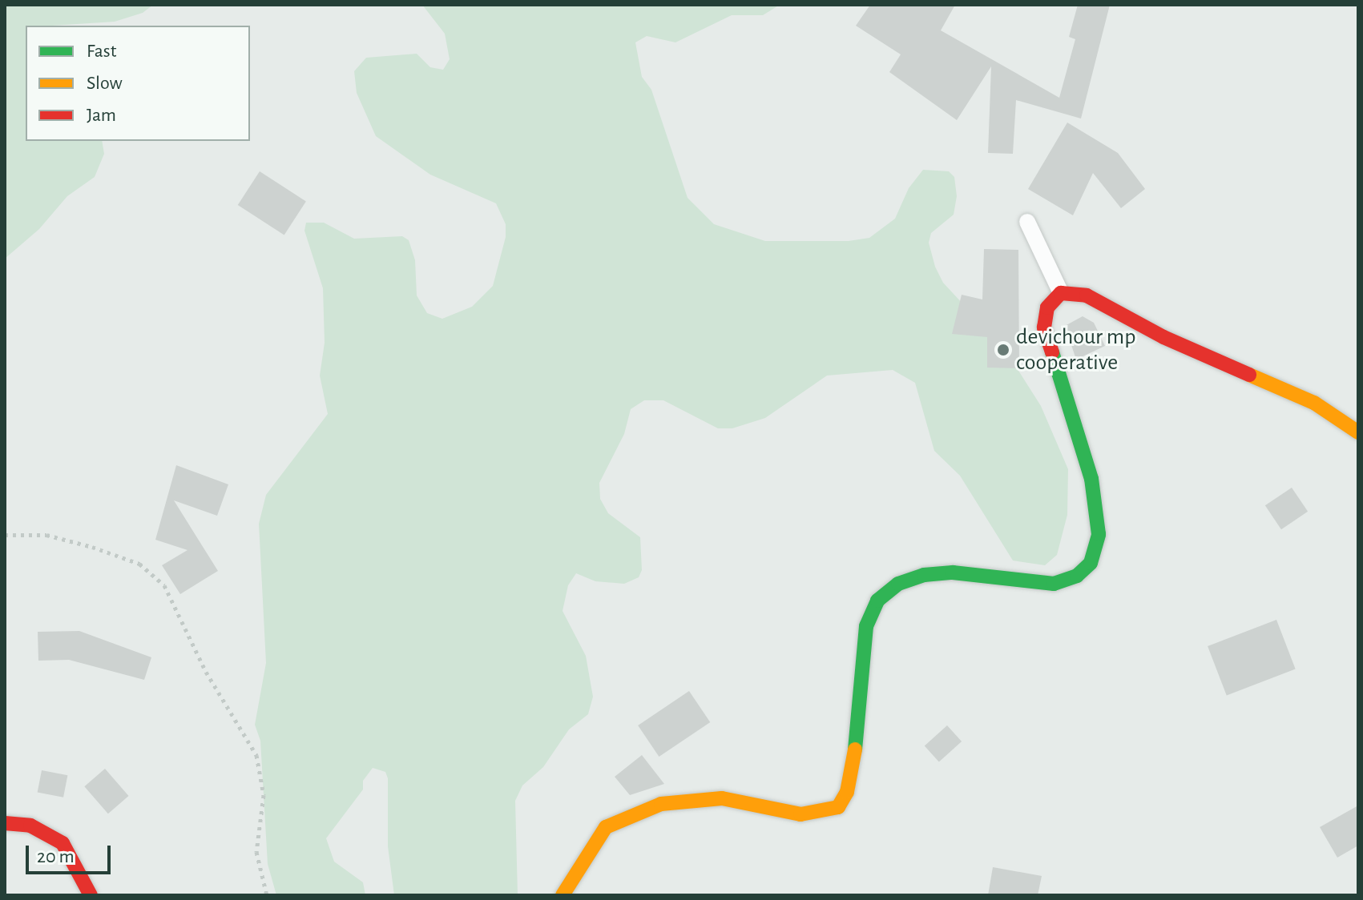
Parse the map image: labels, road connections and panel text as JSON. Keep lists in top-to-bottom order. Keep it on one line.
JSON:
{"places":["devichour mp cooperative"],"legend":["Fast","Slow","Jam"],"scale_bar":"20 m"}
